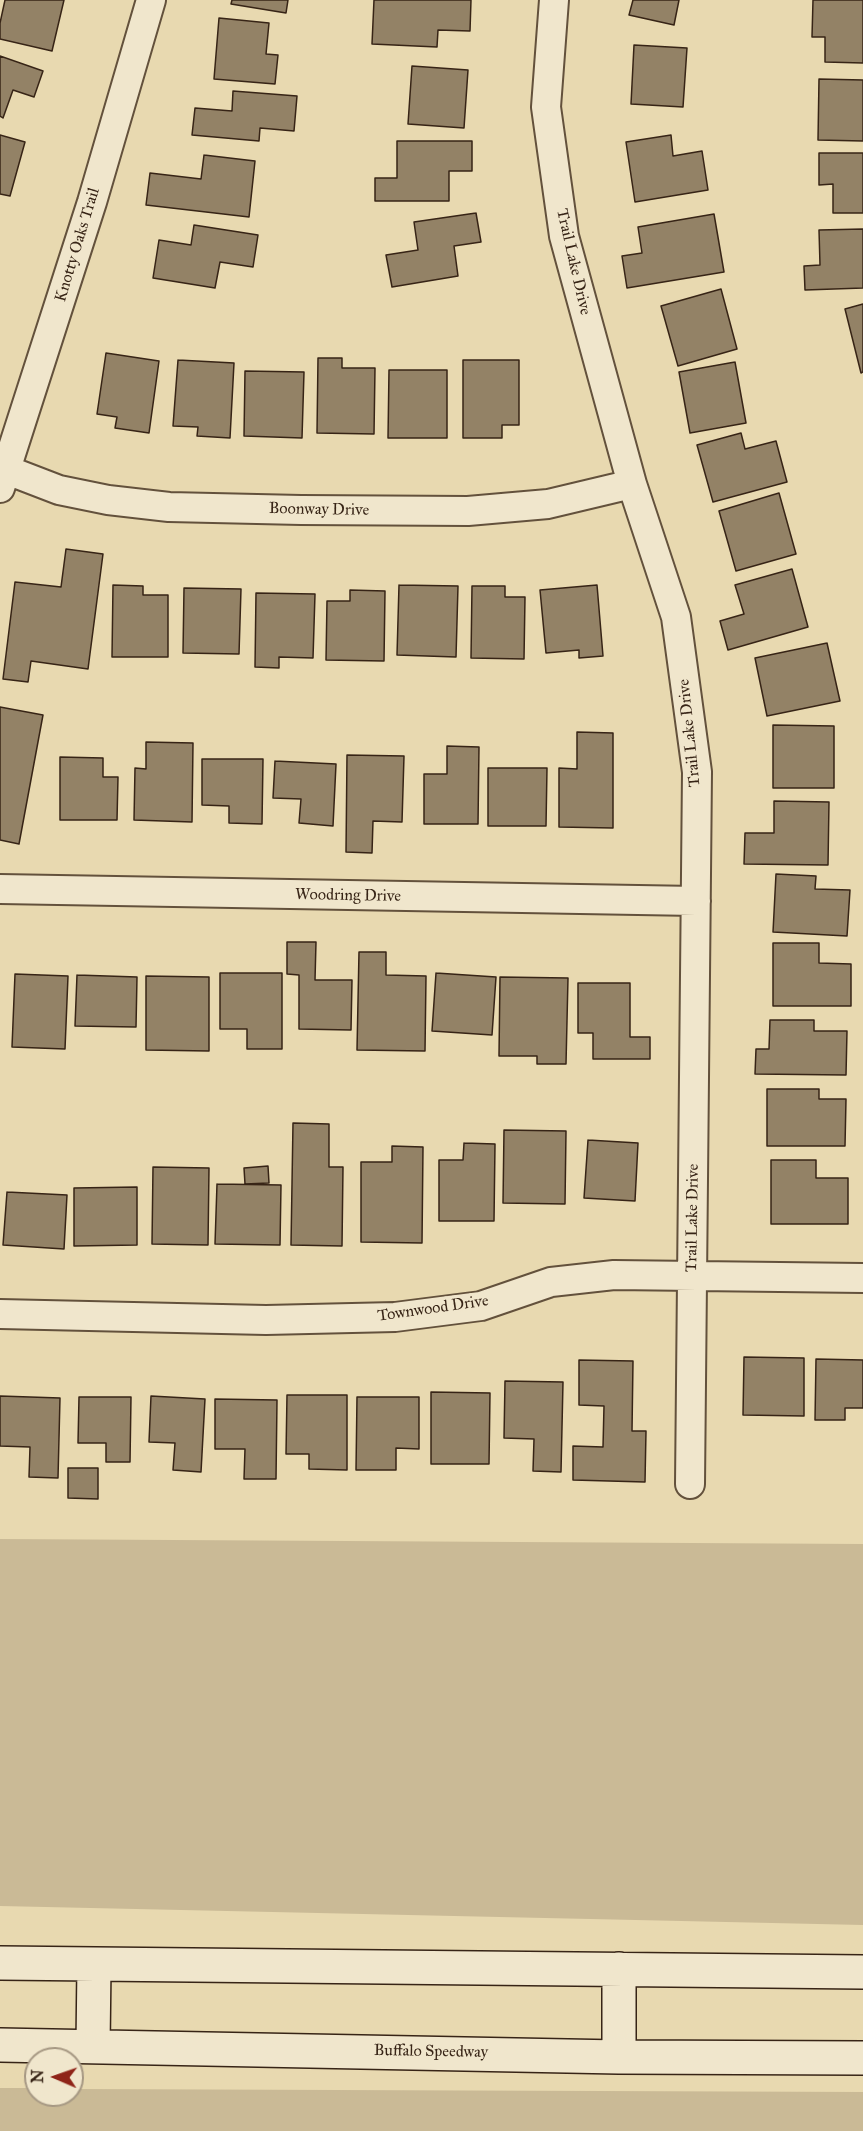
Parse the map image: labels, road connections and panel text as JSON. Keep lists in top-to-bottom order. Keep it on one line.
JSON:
{"streets":{"main road":["Buffalo Speedway"],"street":["Knotty Oaks Trail","Trail Lake Drive","Boonway Drive","Woodring Drive","Townwood Drive"]},"crossings":[["Knotty Oaks Trail","Boonway Drive"],["Trail Lake Drive","Boonway Drive"],["Trail Lake Drive","Woodring Drive"],["Trail Lake Drive","Townwood Drive"]],"north":"left"}
